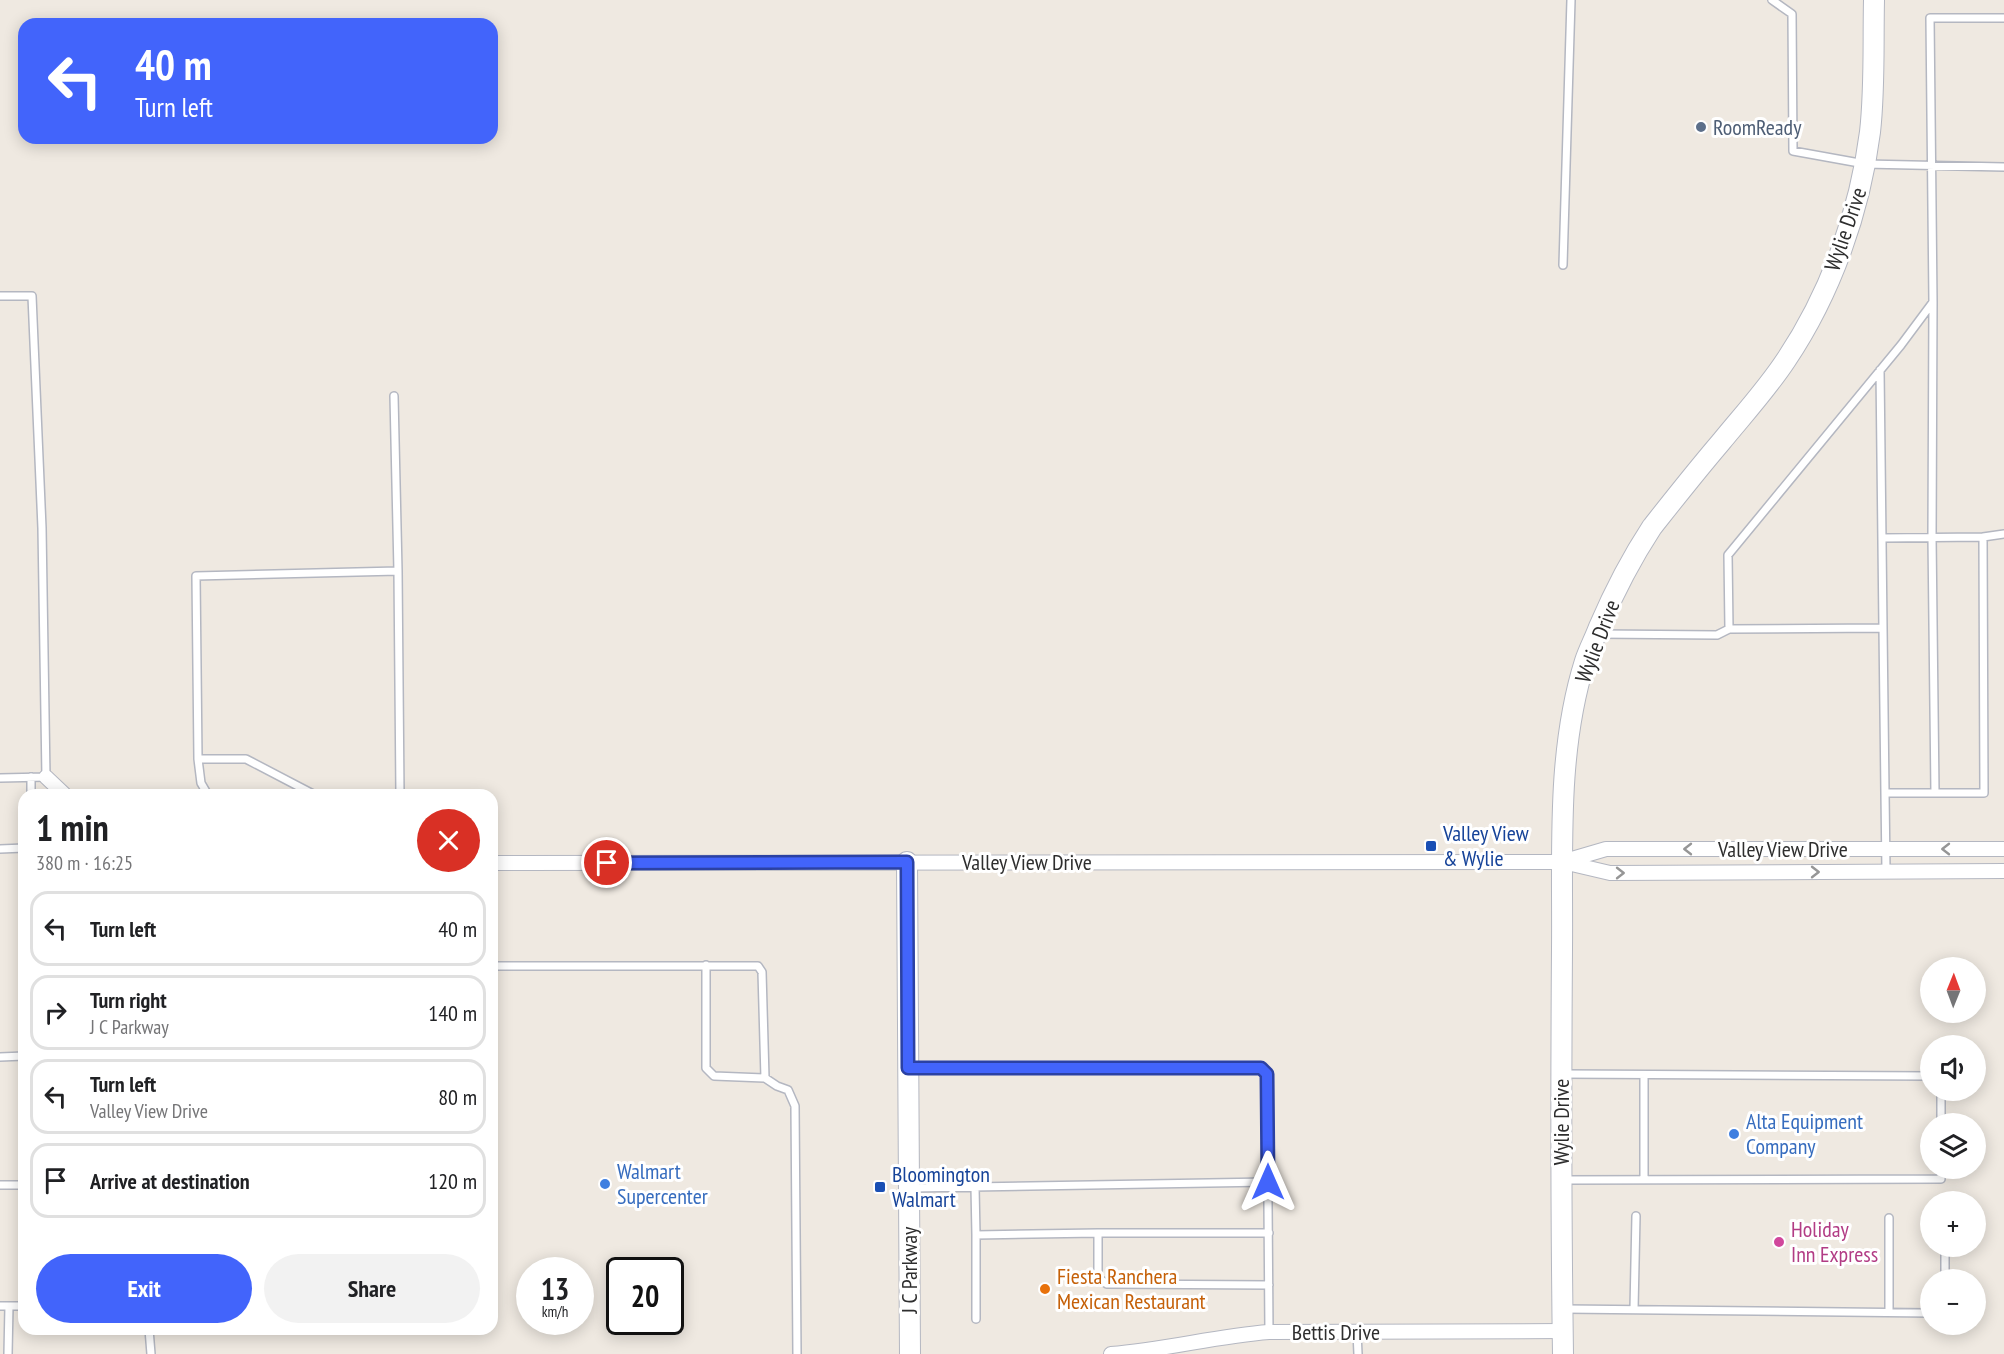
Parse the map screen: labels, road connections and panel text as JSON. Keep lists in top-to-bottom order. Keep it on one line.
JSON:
{"streets":{"main road":["Wylie Drive","J C Parkway"],"street":["Valley View Drive","Bettis Drive"]},"crossings":[["Wylie Drive","Valley View Drive"],["Wylie Drive","Bettis Drive"],["Valley View Drive","J C Parkway"]],"places":{"other":["RoomReady","Alta Equipment Company","Walmart Supercenter","Holiday Inn Express","Fiesta Ranchera Mexican Restaurant"],"transit":["Valley View & Wylie","Bloomington Walmart"]},"north":"top","page":{"turn":["40 m","Turn left"],"heading":["1 min","380 m · 16:25"],"list":[{"name":"Turn left","value":"40 m"},{"name":"Turn right","note":"J C Parkway","value":"140 m"},{"name":"Turn left","note":"Valley View Drive","value":"80 m"},{"name":"Arrive at destination","value":"120 m"}],"map_buttons":["+","−"],"buttons":["Exit","Share"],"speed":"13 km/h","limit":"20"}}
